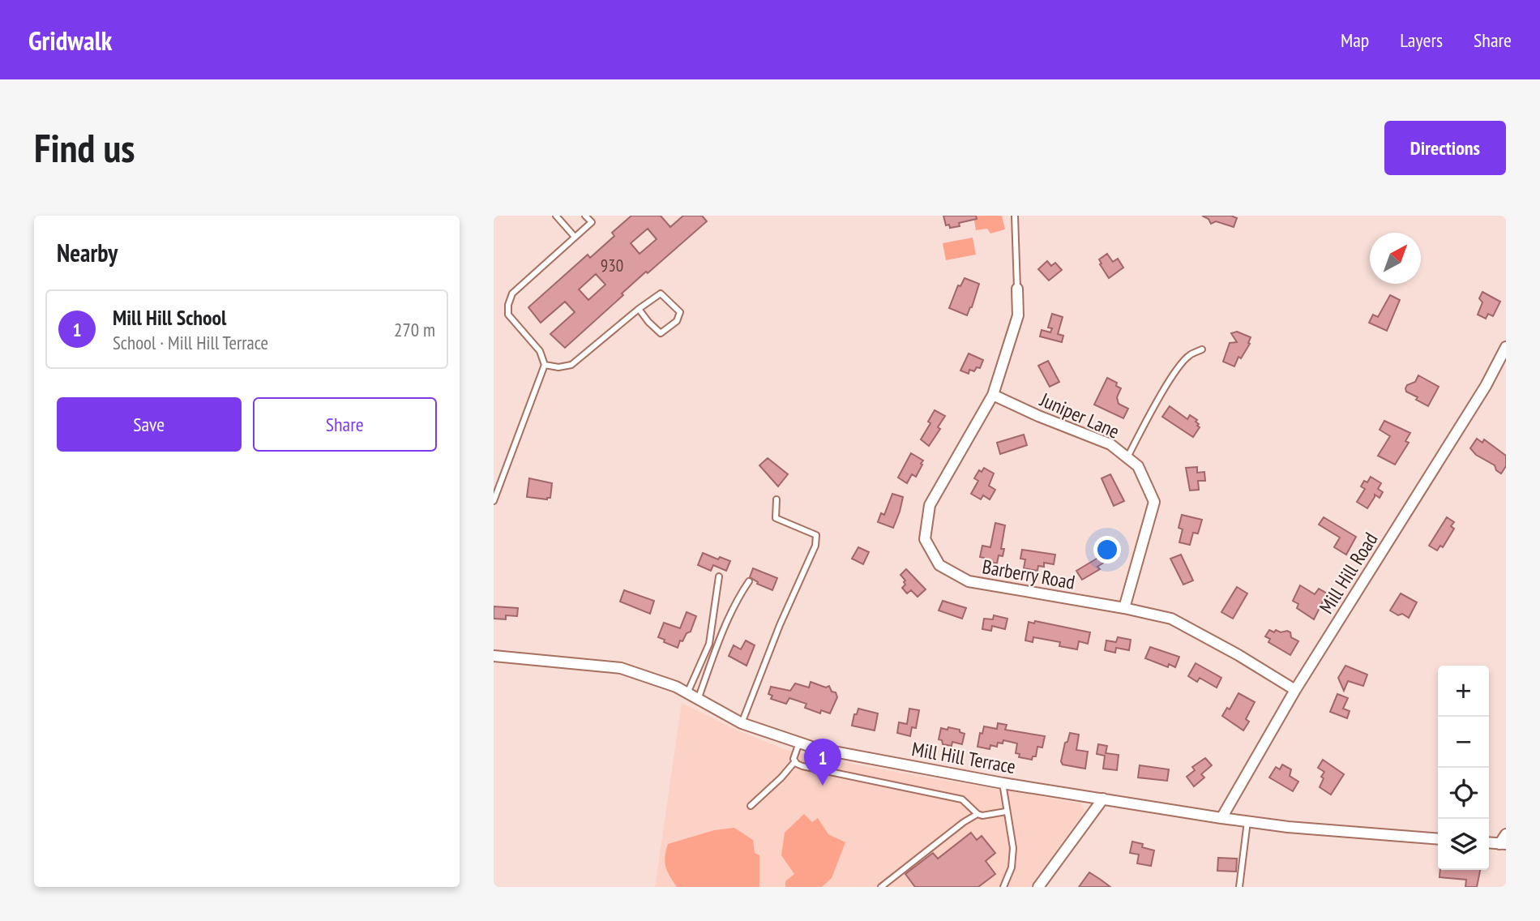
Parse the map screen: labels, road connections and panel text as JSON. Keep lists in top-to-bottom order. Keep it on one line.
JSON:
{"streets":{"street":["Juniper Lane","Mill Hill Road","Barberry Road","Mill Hill Terrace"]},"crossings":[["Juniper Lane","Barberry Road"],["Mill Hill Road","Barberry Road"],["Mill Hill Road","Mill Hill Terrace"]],"house_numbers":["930"],"north":"top right","page":{"header":"Gridwalk","nav":["Map","Layers","Share"],"buttons":["Directions",["Save","Share"]],"title":"Find us","heading":"Nearby","list":[{"mark":"1","name":"Mill Hill School","note":"School · Mill Hill Terrace","value":"270 m"}],"map_buttons":["+","−"],"pins":"1"}}
